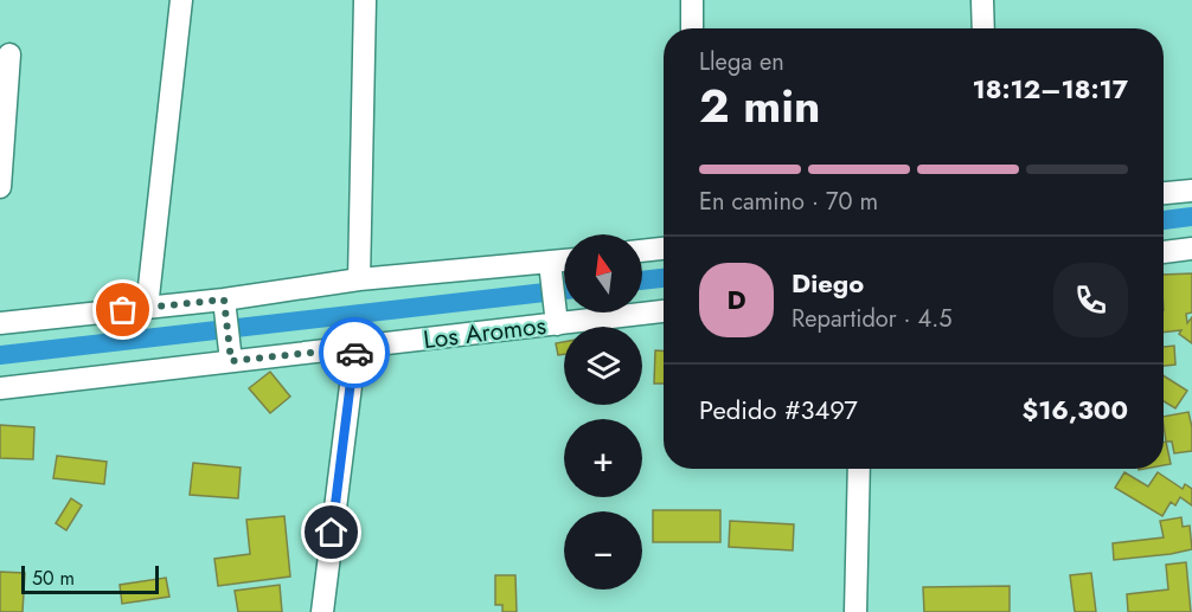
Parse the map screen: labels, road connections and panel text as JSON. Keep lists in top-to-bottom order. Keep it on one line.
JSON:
{"streets":{"street":["Los Aromos"]},"scale_bar":"50 m","north":"top","page":{"heading":["2 min","Llega en","18:12–18:17"],"panel":["Diego","Repartidor · 4.5","Pedido #3497","$16,300"],"bar":"En camino · 70 m","map_buttons":["+","−"],"round":"D","scale":"50 m"}}
